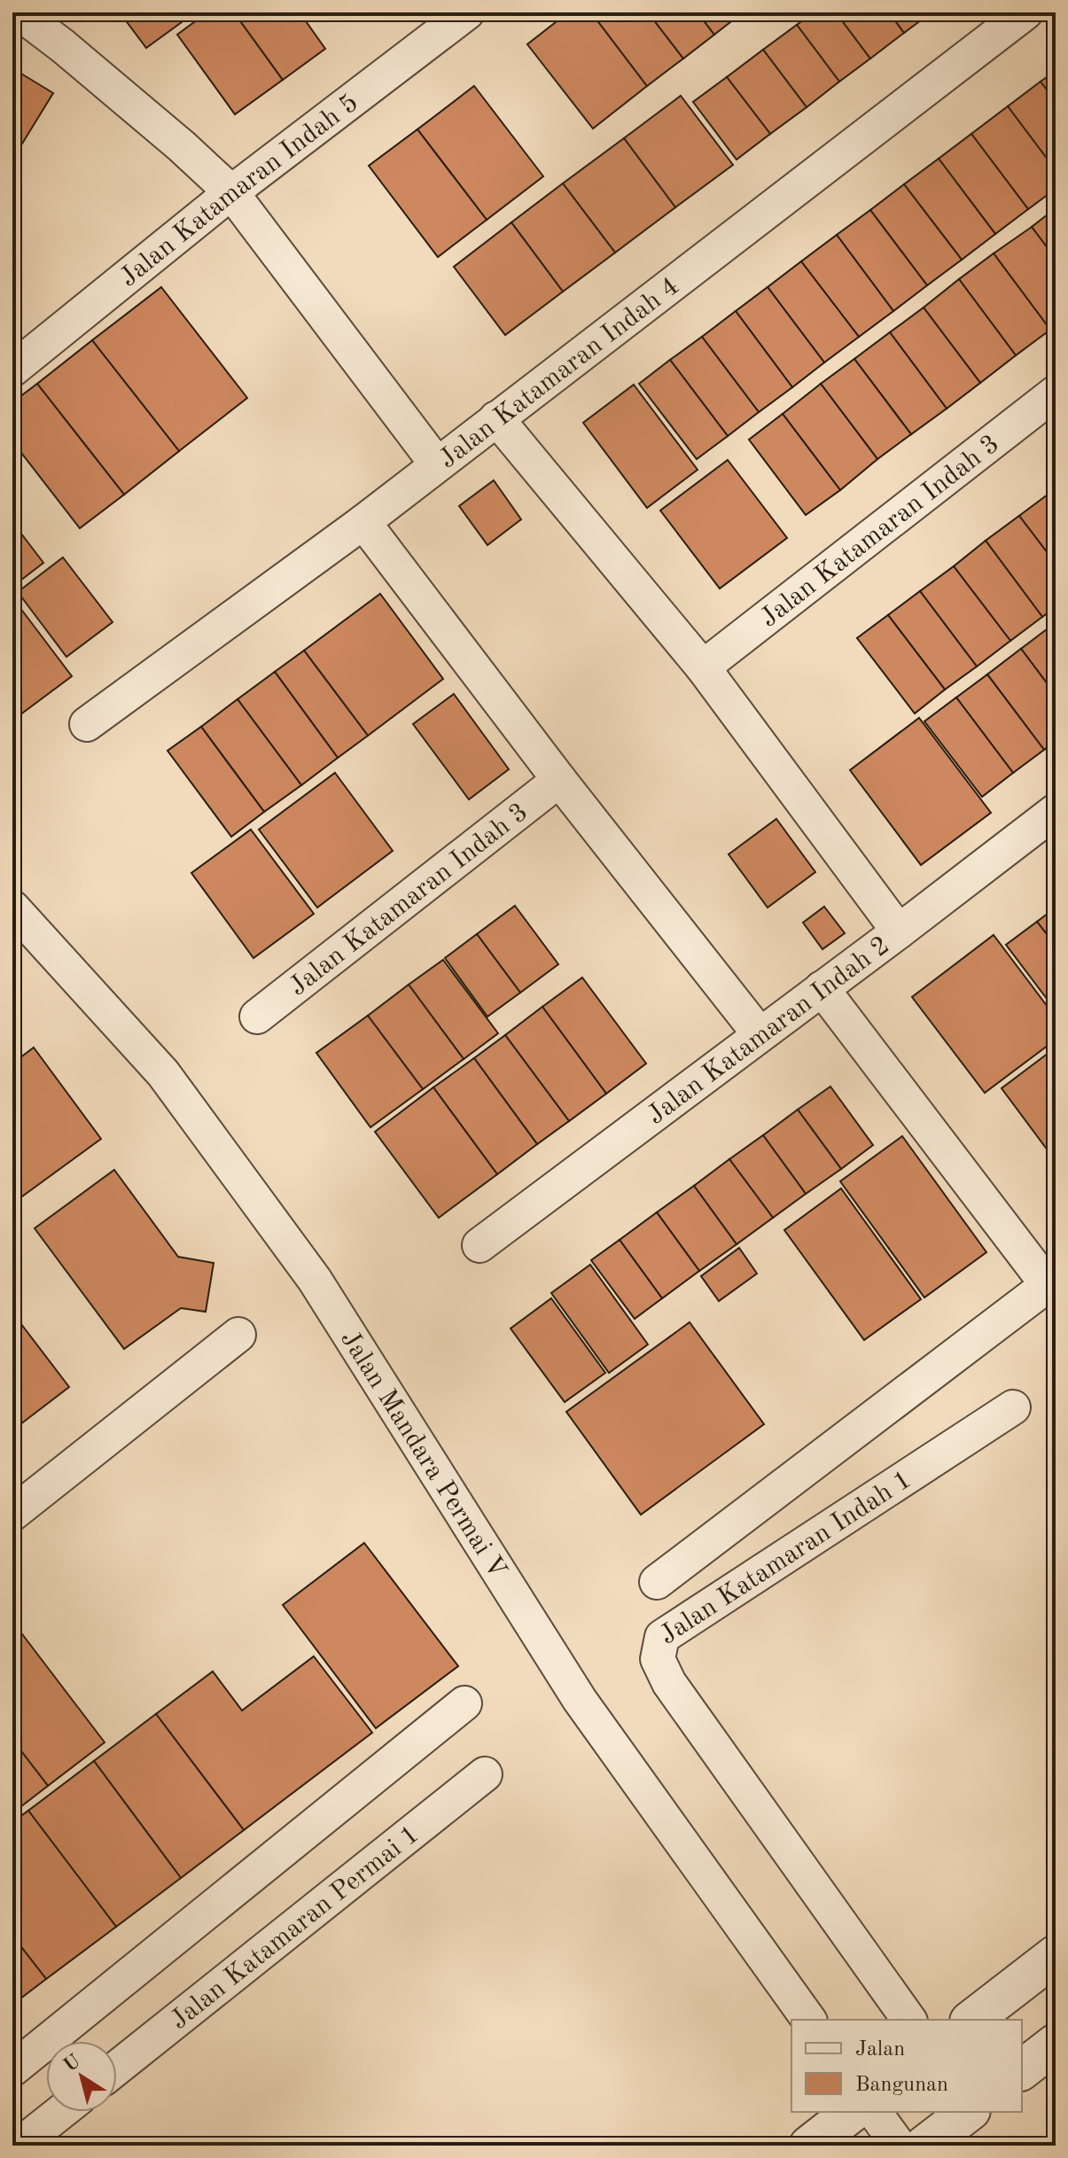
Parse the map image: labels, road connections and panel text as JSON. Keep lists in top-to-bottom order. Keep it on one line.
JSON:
{"streets":{"street":["Jalan Katamaran Indah 5","Jalan Katamaran Indah 4","Jalan Katamaran Indah 3","Jalan Katamaran Indah 2","Jalan Mandara Permai V","Jalan Katamaran Indah 1","Jalan Katamaran Permai 1"]},"legend":["Jalan","Bangunan"],"north":"top left"}
